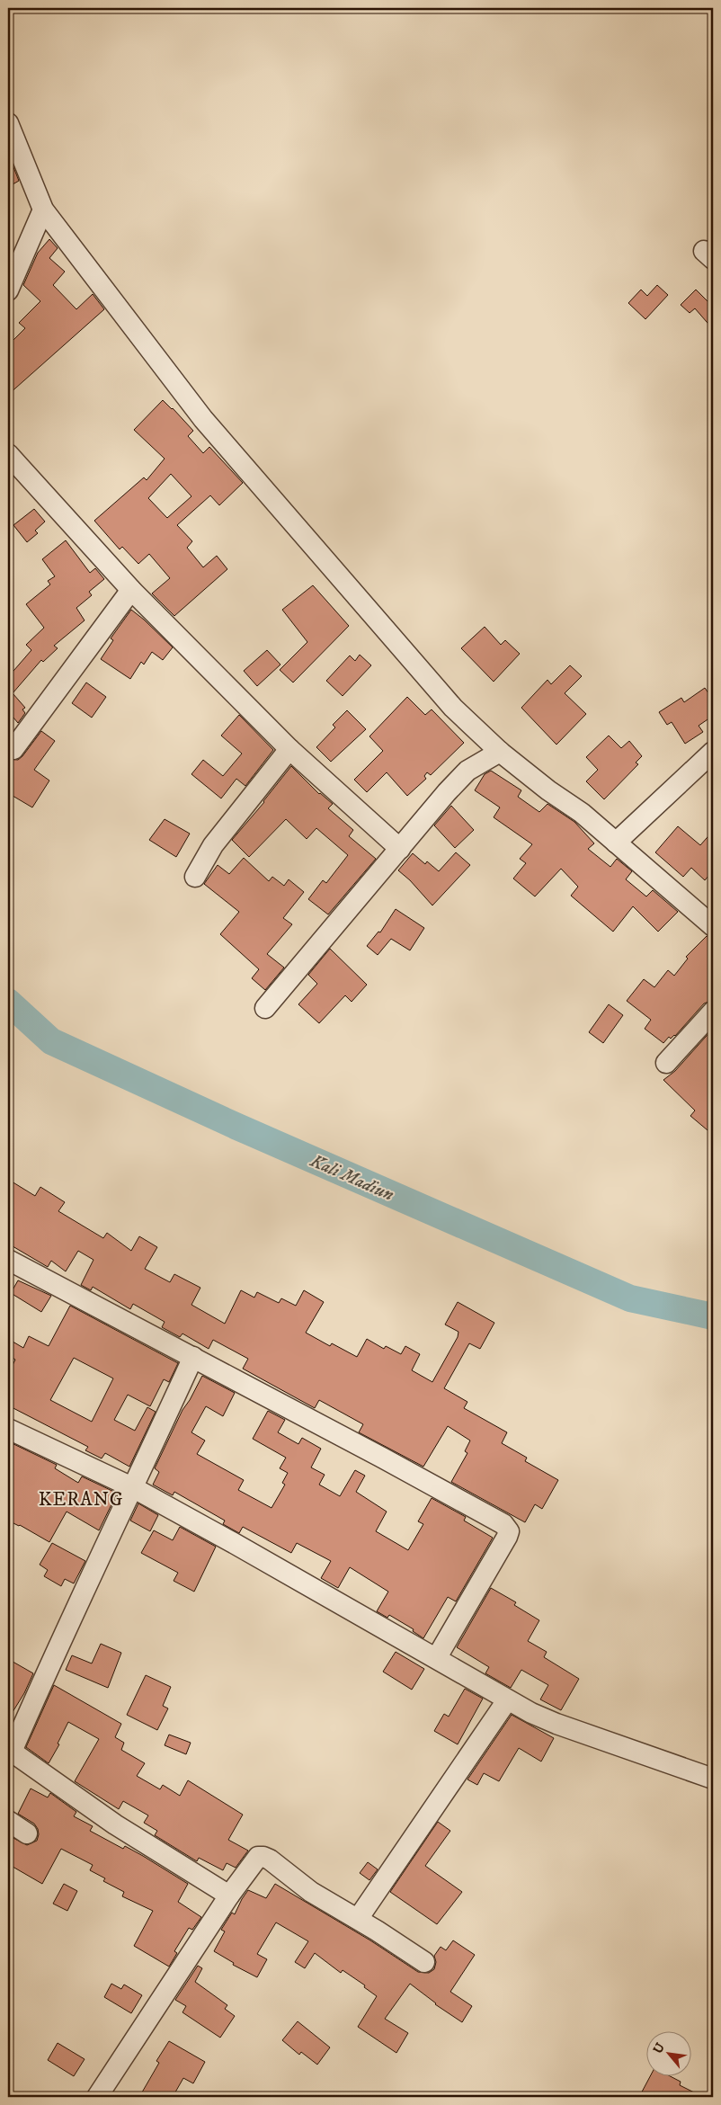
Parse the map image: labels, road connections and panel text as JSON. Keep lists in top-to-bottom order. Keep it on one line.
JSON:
{"districts":["KERANG"],"water":["Kali Madiun"],"north":"top left"}
